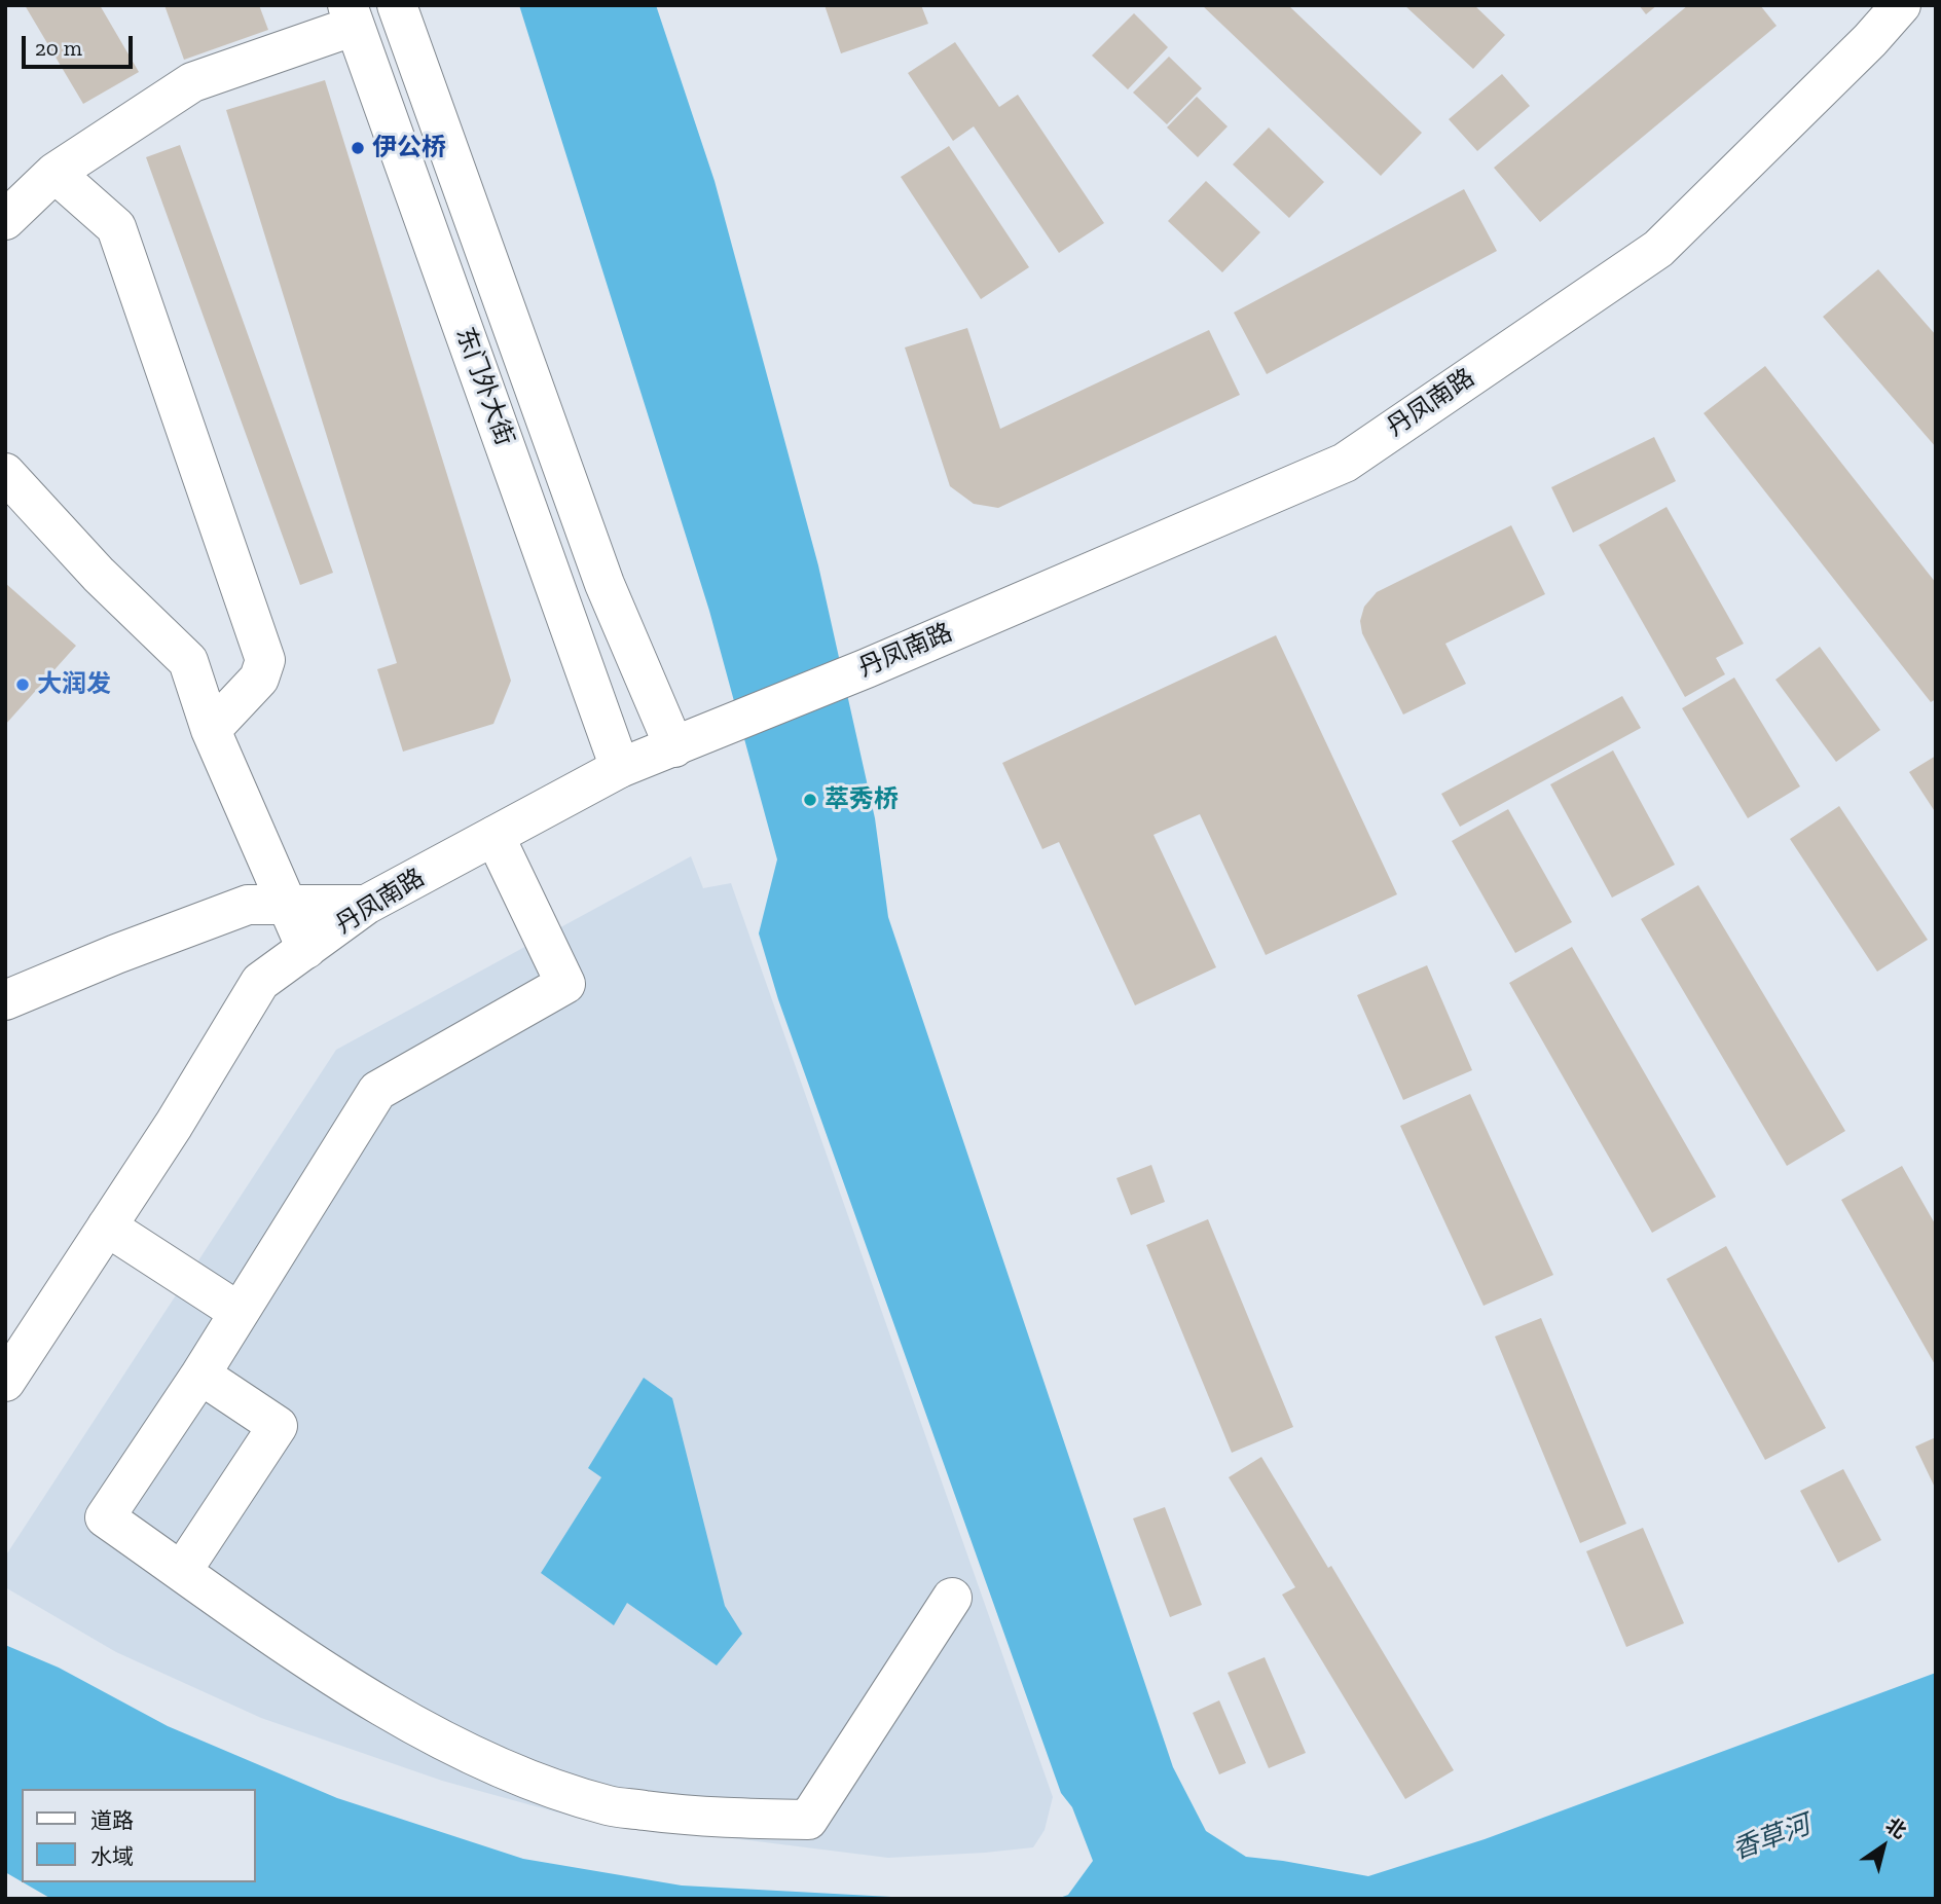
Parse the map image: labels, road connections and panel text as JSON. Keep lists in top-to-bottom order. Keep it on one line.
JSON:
{"streets":{"main road":["东门外大街","丹凤南路"]},"crossings":[["东门外大街","丹凤南路"]],"water":["香草河"],"places":["伊公桥","大润发","萃秀桥"],"legend":["道路","水域"],"scale_bar":"20 m","north":"top right"}
